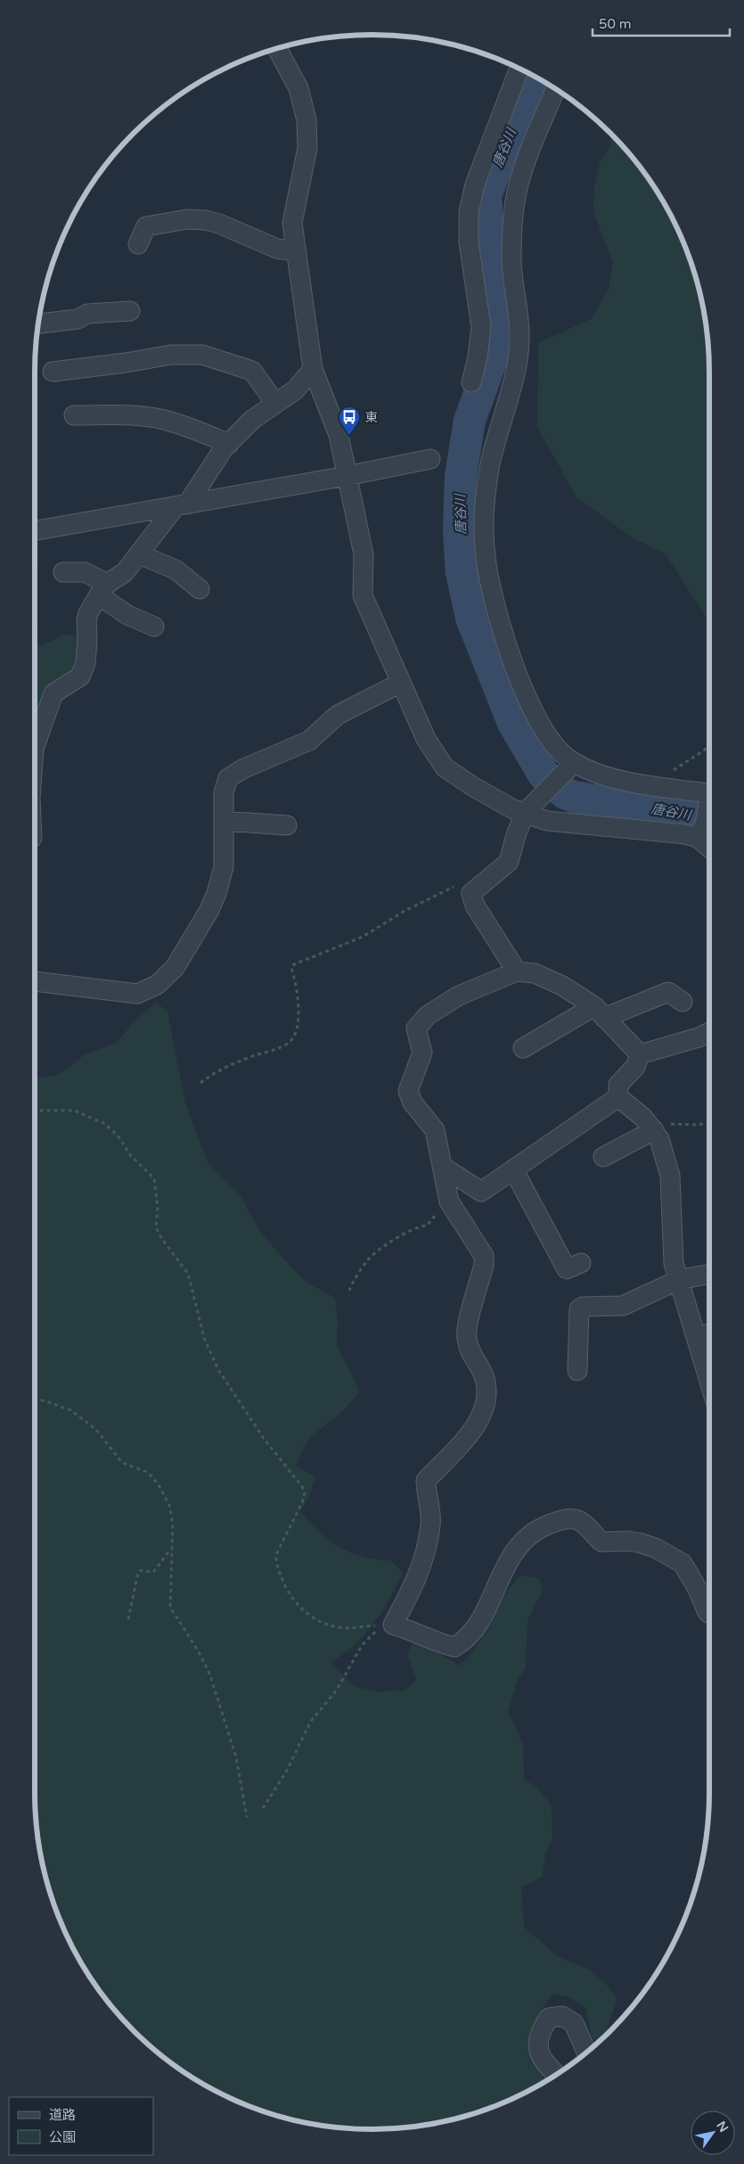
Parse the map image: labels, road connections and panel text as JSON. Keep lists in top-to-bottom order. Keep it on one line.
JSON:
{"water":["唐谷川"],"places":{"bus stop":["東"]},"legend":["道路","公園"],"scale_bar":"50 m","north":"top right"}
